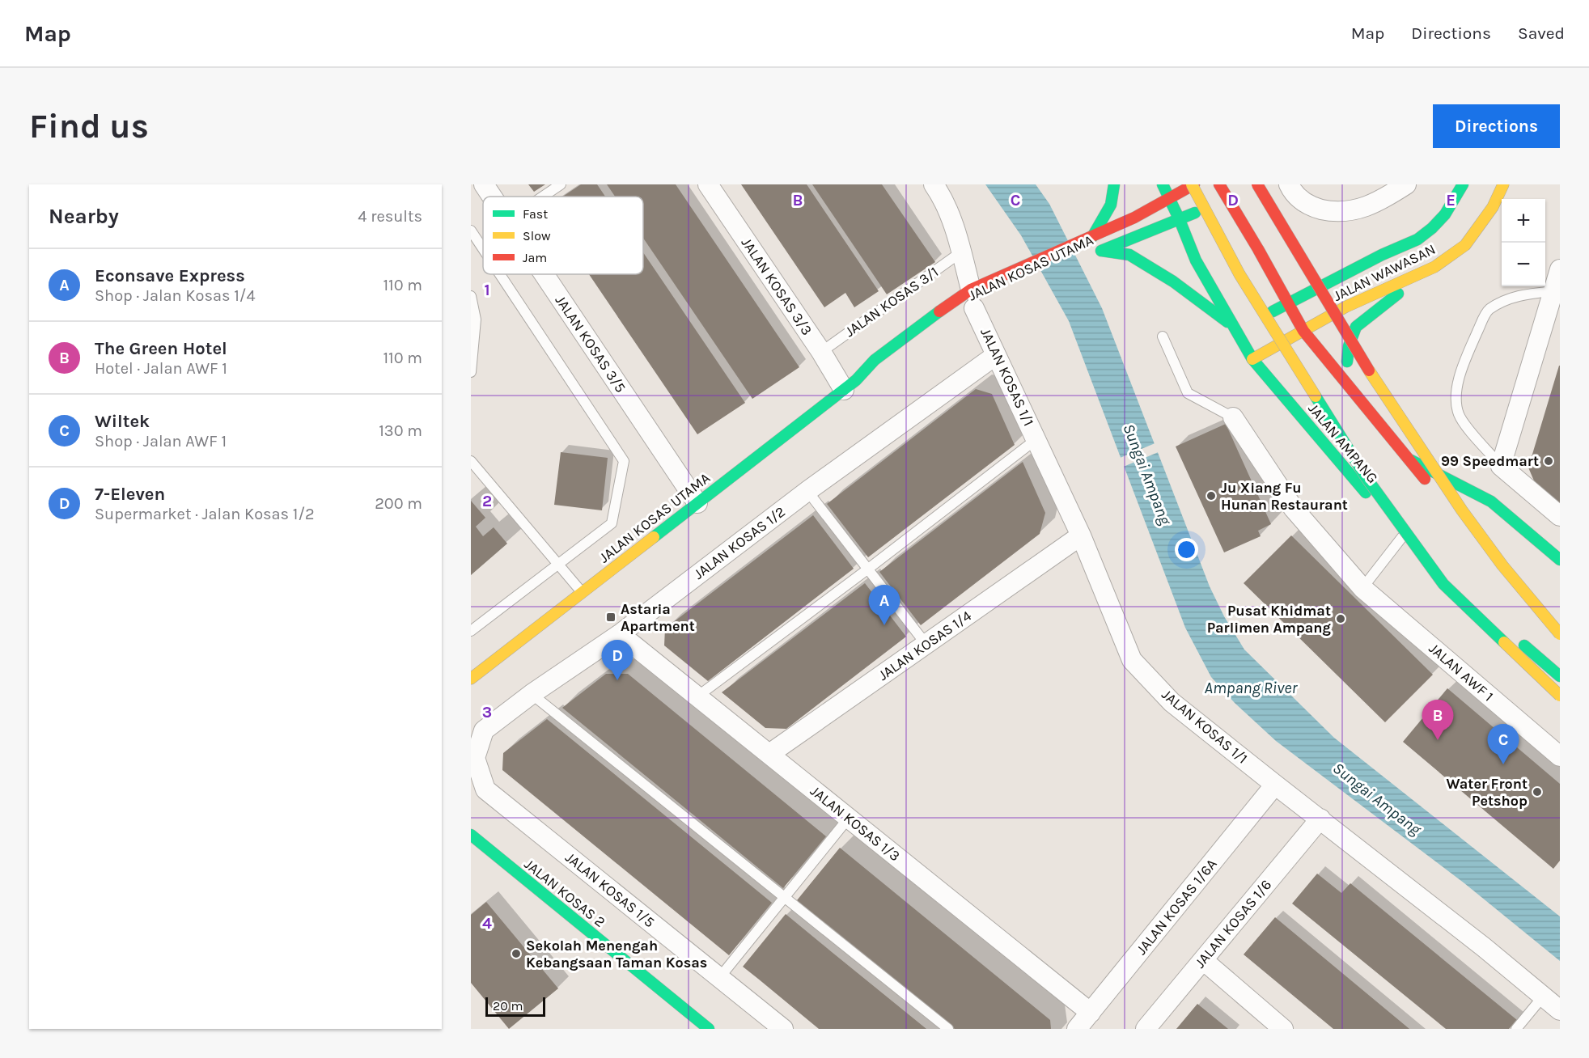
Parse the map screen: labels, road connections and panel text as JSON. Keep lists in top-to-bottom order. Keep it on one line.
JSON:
{"streets":{"main road":["JALAN KOSAS UTAMA","JALAN WAWASAN","JALAN AMPANG","JALAN KOSAS 2"],"street":["JALAN KOSAS 3/3","JALAN KOSAS 3/5","JALAN KOSAS 1/1","JALAN KOSAS 1/2","JALAN KOSAS 1/4","JALAN AWF 1","JALAN KOSAS 1/3","JALAN KOSAS 1/5","JALAN KOSAS 1/6A","JALAN KOSAS 1/6"],"lane":["JALAN KOSAS 3/1"]},"crossings":[["JALAN KOSAS UTAMA","JALAN KOSAS 3/3"],["JALAN KOSAS UTAMA","JALAN KOSAS 3/5"],["JALAN KOSAS UTAMA","JALAN KOSAS 1/1"],["JALAN KOSAS UTAMA","JALAN AMPANG"],["JALAN WAWASAN","JALAN AMPANG"],["JALAN KOSAS 3/3","JALAN KOSAS 3/1"],["JALAN KOSAS 1/1","JALAN KOSAS 1/2"],["JALAN KOSAS 1/1","JALAN KOSAS 1/4"],["JALAN KOSAS 1/1","JALAN KOSAS 1/6A"],["JALAN KOSAS 1/1","JALAN KOSAS 1/6"],["JALAN KOSAS 1/2","JALAN KOSAS 1/3"],["JALAN KOSAS 1/2","JALAN KOSAS 1/5"],["JALAN KOSAS 1/4","JALAN KOSAS 1/3"],["JALAN KOSAS 1/3","JALAN KOSAS 1/6A"]],"water":["Sungai Ampang","Ampang River"],"places":{"other":["99 Speedmart","Ju Xiang Fu Hunan Restaurant","Pusat Khidmat Parlimen Ampang","Water Front Petshop","Sekolah Menengah Kebangsaan Taman Kosas"],"transit":["Astaria Apartment"]},"legend":["Fast","Slow","Jam"],"scale_bar":"20 m","page":{"header":"Map","nav":["Map","Directions","Saved"],"buttons":"Directions","title":"Find us","heading":["Nearby","4 results"],"map_buttons":["+","−"],"list":[{"mark":"A","name":"Econsave Express","note":"Shop · Jalan Kosas 1/4","value":"110 m"},{"mark":"B","name":"The Green Hotel","note":"Hotel · Jalan AWF 1","value":"110 m"},{"mark":"C","name":"Wiltek","note":"Shop · Jalan AWF 1","value":"130 m"},{"mark":"D","name":"7-Eleven","note":"Supermarket · Jalan Kosas 1/2","value":"200 m"}],"pins":["A","D","B","C"],"scale":"20 m"},"grid":{"columns":["B","C","D","E"],"rows":["1","2","3","4"]}}
